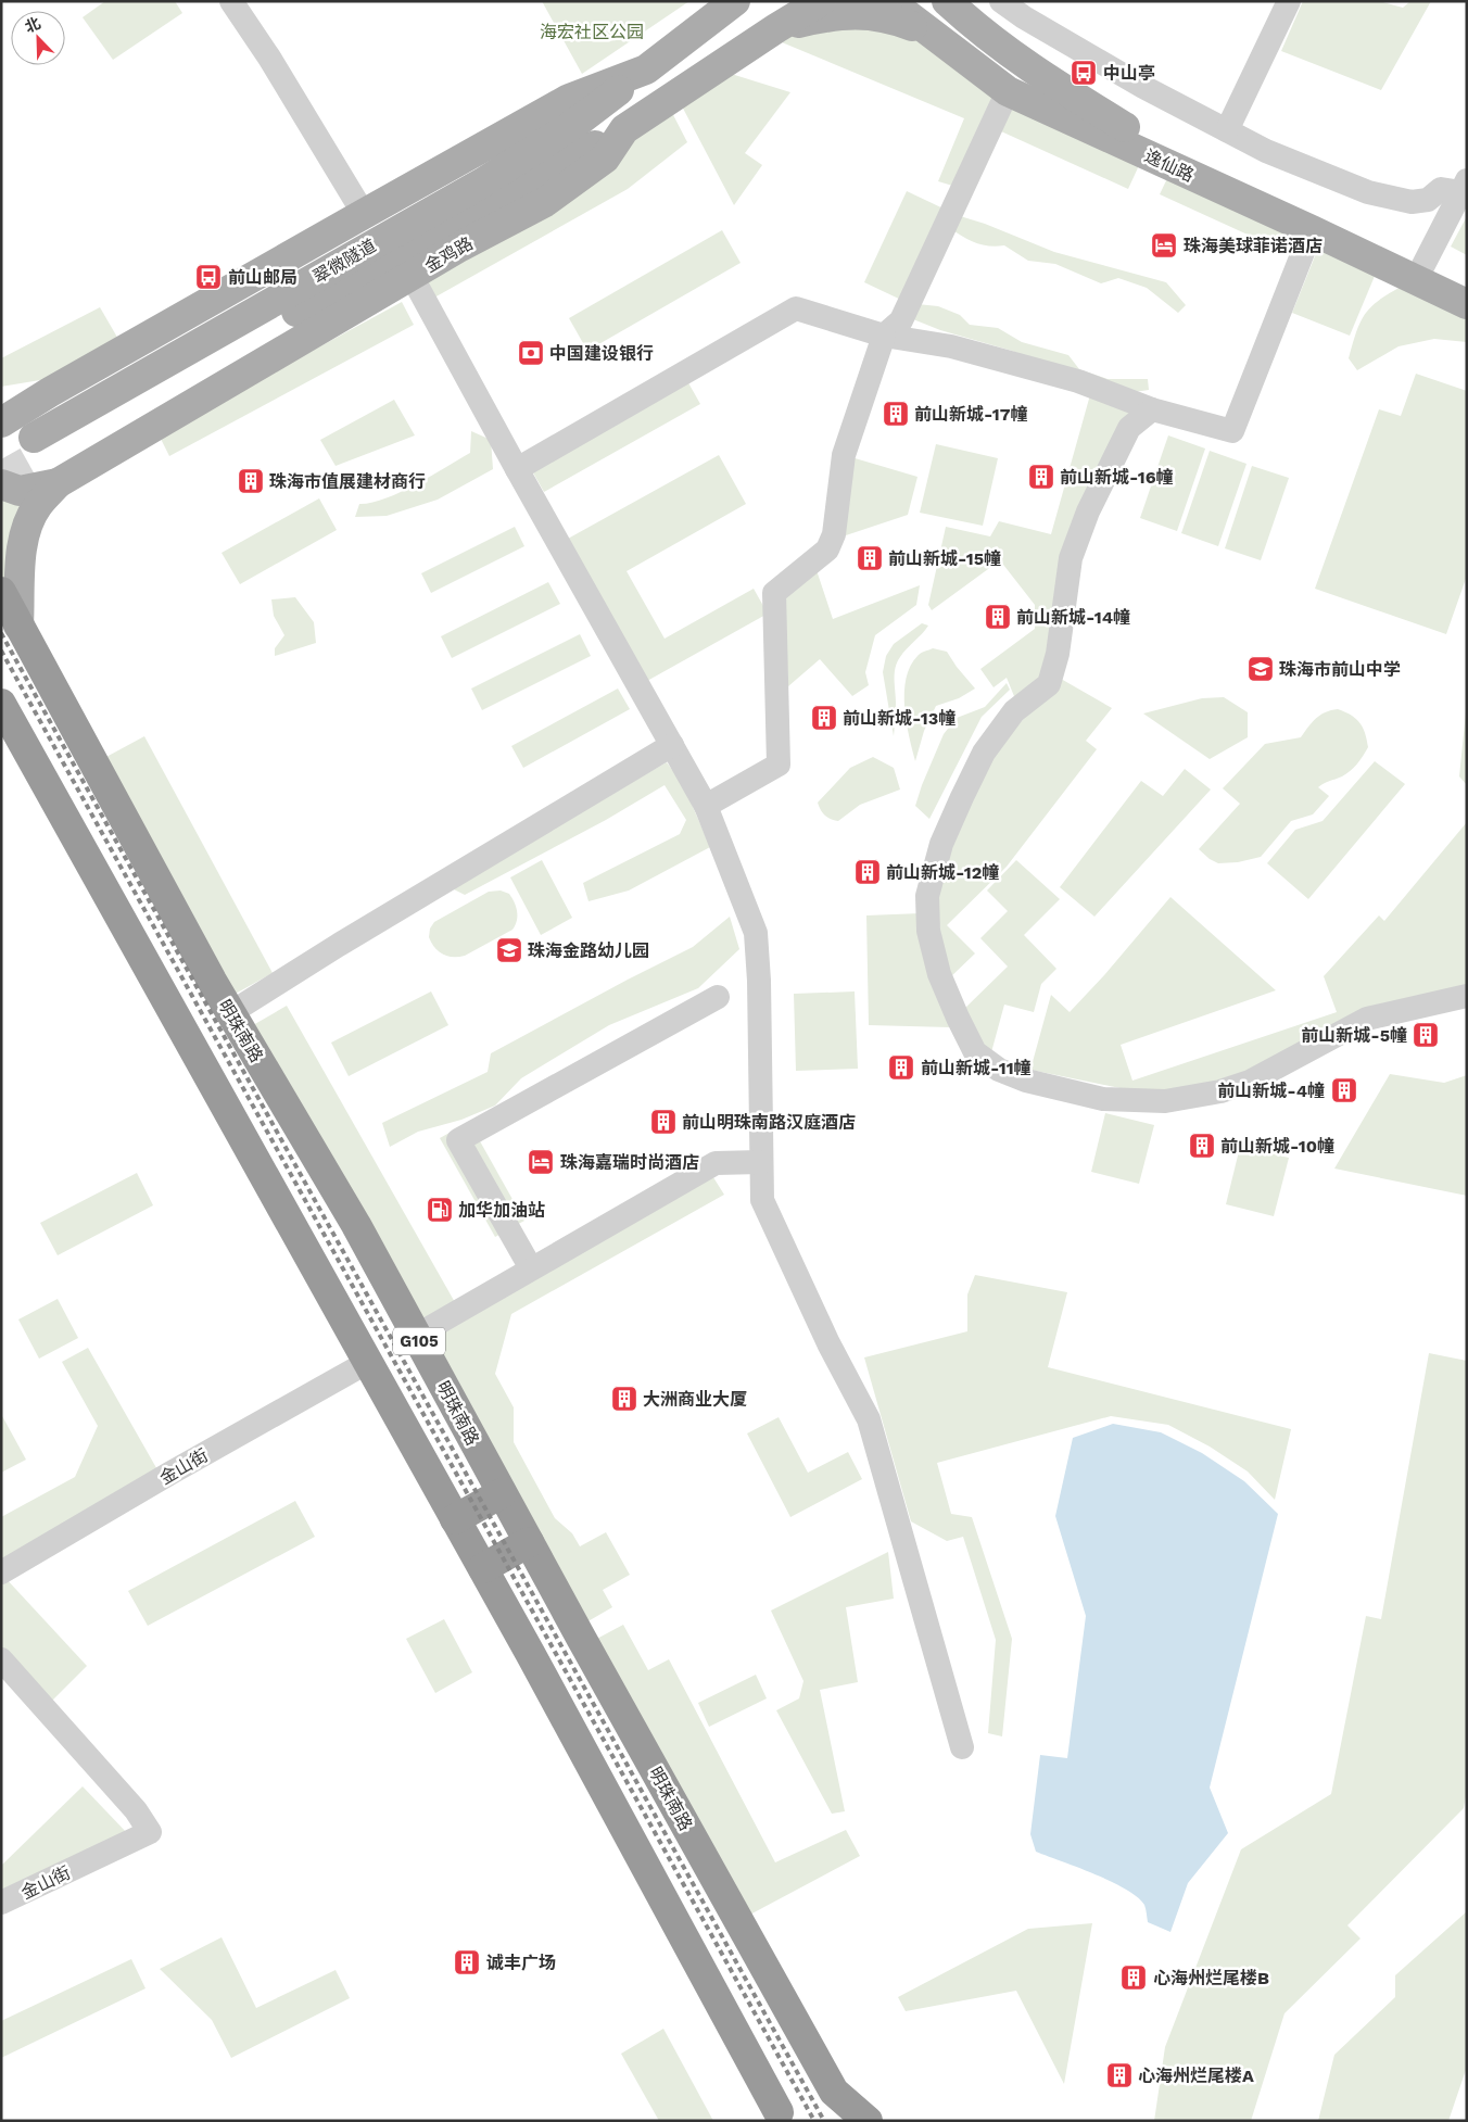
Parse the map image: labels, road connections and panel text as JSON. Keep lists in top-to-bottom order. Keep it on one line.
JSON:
{"streets":{"highway":["明珠南路","G105"],"main road":["逸仙路","金鸡路","翠微隧道"],"street":["金山街"]},"crossings":[["金鸡路","翠微隧道"],["G105","金山街"]],"parks":["海宏社区公园"],"places":{"bus stop":["中山亭","前山邮局"],"hotel":["珠海美球菲诺酒店","珠海嘉瑞时尚酒店"],"bank":["中国建设银行"],"building":["前山新城-17幢","前山新城-16幢","珠海市值展建材商行","前山新城-15幢","前山新城-14幢","前山新城-13幢","前山新城-12幢","前山新城-5幢","前山新城-11幢","前山新城-4幢","前山明珠南路汉庭酒店","前山新城-10幢","大洲商业大厦","诚丰广场","心海州烂尾楼B","心海州烂尾楼A"],"school or university":["珠海市前山中学","珠海金路幼儿园"],"fuel station":["加华加油站"]},"north":"top left"}
